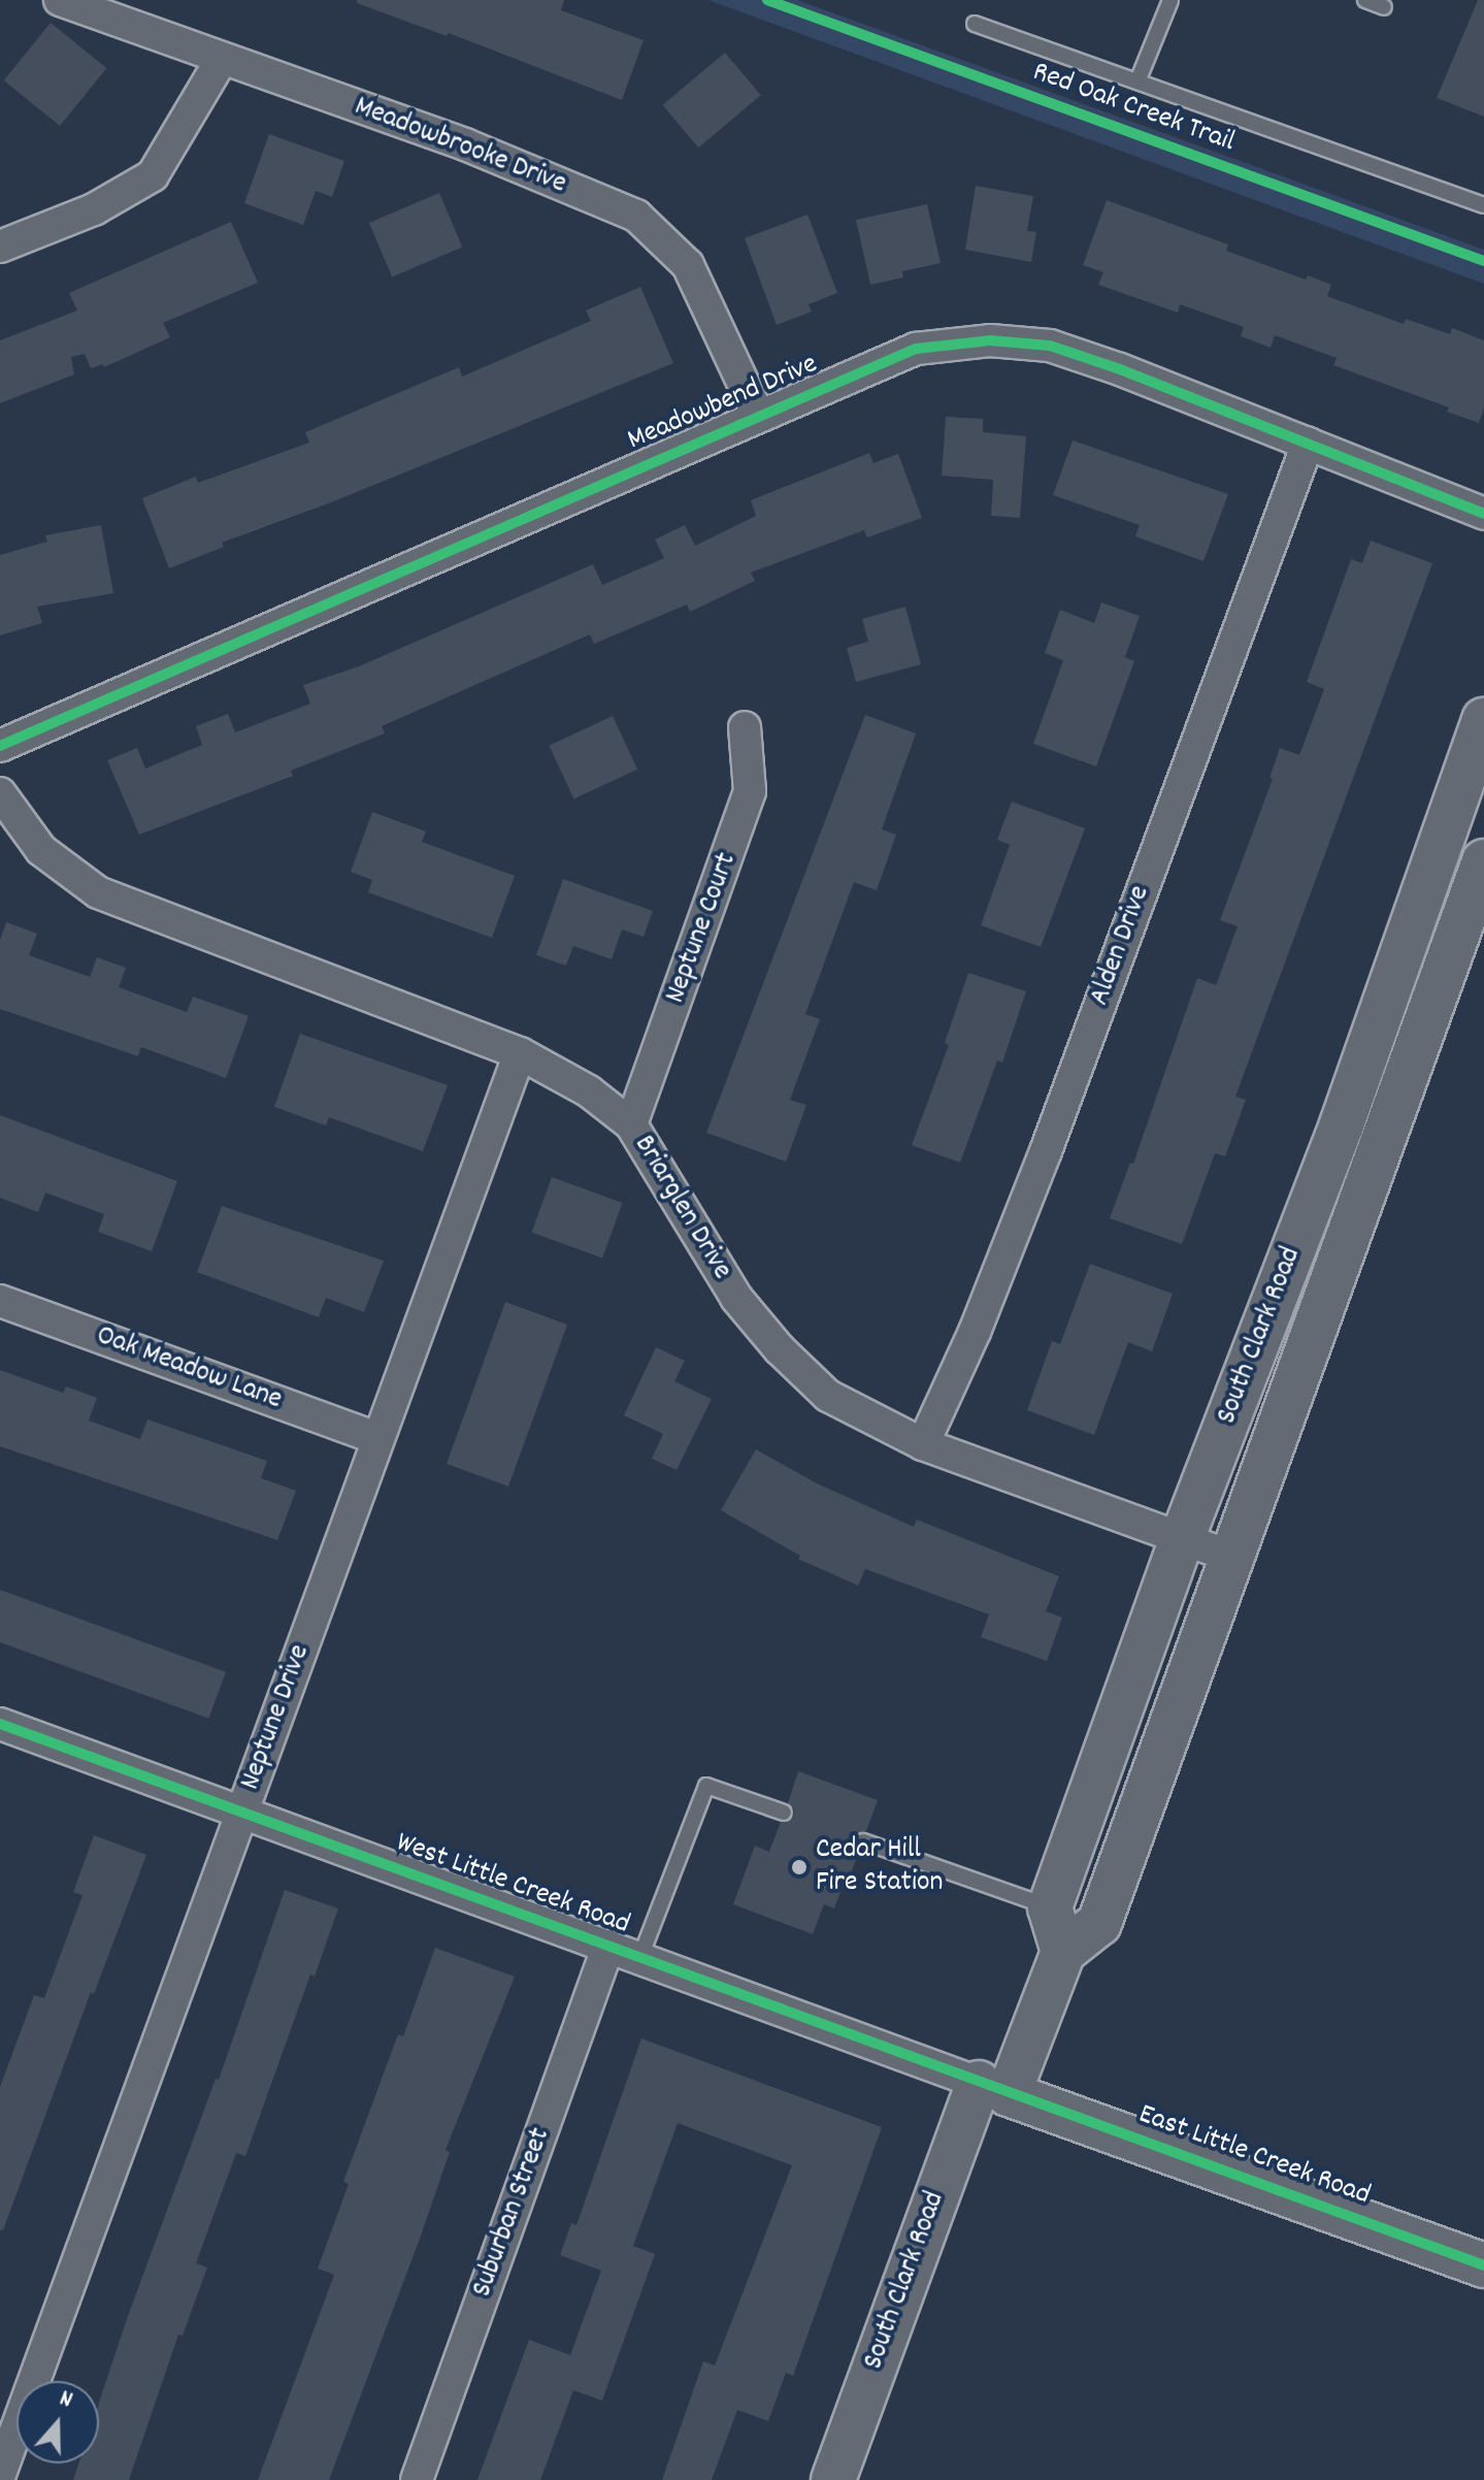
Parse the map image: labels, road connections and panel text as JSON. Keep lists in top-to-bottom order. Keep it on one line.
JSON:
{"streets":{"street":["Meadowbrooke Drive","Meadowbend Drive","Neptune Court","Alden Drive","Briarglen Drive","South Clark Road","Oak Meadow Lane","Neptune Drive","West Little Creek Road","East Little Creek Road","Suburban Street"],"cycle path":["Red Oak Creek Trail"]},"crossings":[["Meadowbrooke Drive","Meadowbend Drive"],["Meadowbend Drive","Alden Drive"],["Neptune Court","Briarglen Drive"],["Alden Drive","Briarglen Drive"],["Briarglen Drive","South Clark Road"],["Briarglen Drive","Neptune Drive"],["South Clark Road","West Little Creek Road"],["South Clark Road","East Little Creek Road"],["Oak Meadow Lane","Neptune Drive"],["Neptune Drive","West Little Creek Road"],["West Little Creek Road","East Little Creek Road"],["West Little Creek Road","Suburban Street"]],"places":["Cedar Hill Fire Station"],"north":"top"}
